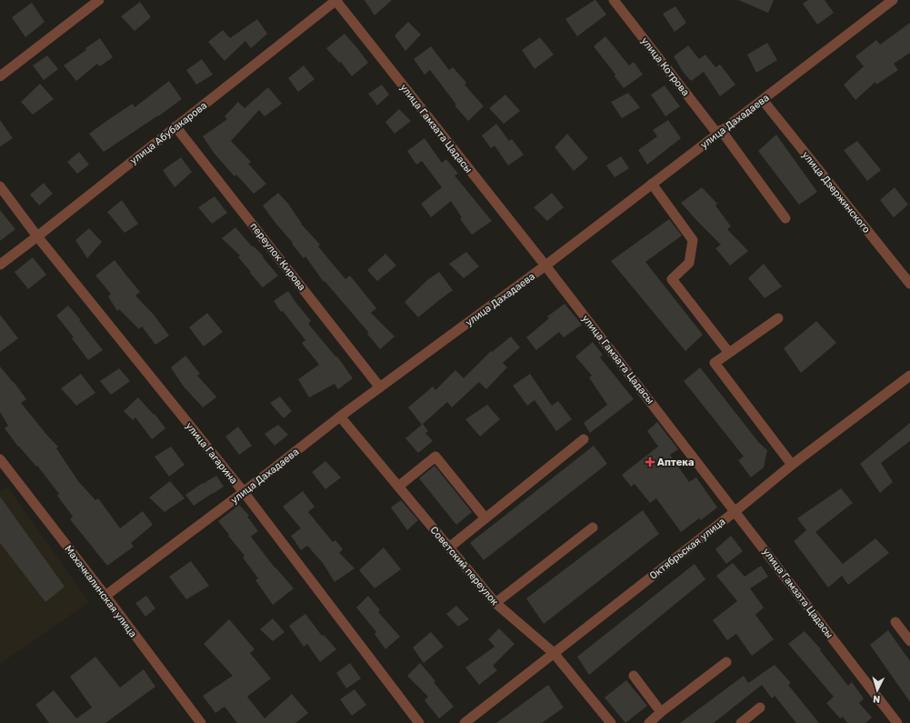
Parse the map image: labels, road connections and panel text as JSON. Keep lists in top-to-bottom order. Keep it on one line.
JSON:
{"streets":{"street":["улица Котрова","улица Дахадаева","улица Гамзата Цадасы","улица Абубакарова","улица Дзержинского","переулок Кирова","улица Гагарина","Октябрьская улица","Советский переулок","Махачкалинская улица"]},"crossings":[["улица Котрова","улица Дахадаева"],["улица Дахадаева","улица Гамзата Цадасы"],["улица Дахадаева","улица Дзержинского"],["улица Дахадаева","переулок Кирова"],["улица Дахадаева","улица Гагарина"],["улица Дахадаева","Советский переулок"],["улица Дахадаева","Махачкалинская улица"],["улица Гамзата Цадасы","улица Абубакарова"],["улица Гамзата Цадасы","Октябрьская улица"],["улица Абубакарова","переулок Кирова"],["улица Абубакарова","улица Гагарина"],["Октябрьская улица","Советский переулок"]],"places":{"health":["Аптека"]},"north":"bottom"}
